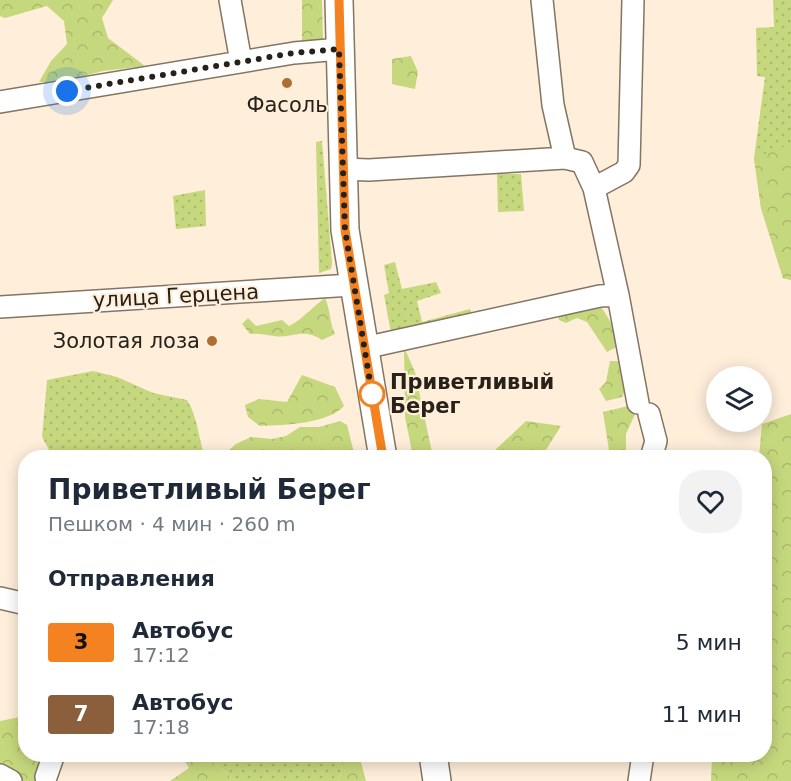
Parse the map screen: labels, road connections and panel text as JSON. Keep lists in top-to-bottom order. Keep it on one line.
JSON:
{"streets":{"street":["улица Герцена"]},"places":["Фасоль","Золотая лоза","Приветливый Берег"],"lines":["bus line 3"],"page":{"heading":[["Приветливый Берег","Пешком · 4 мин · 260 m"],"Отправления"],"list":[{"mark":"3","name":"Автобус","note":"17:12","value":"5 мин"},{"mark":"7","name":"Автобус","note":"17:18","value":"11 мин"}]}}
